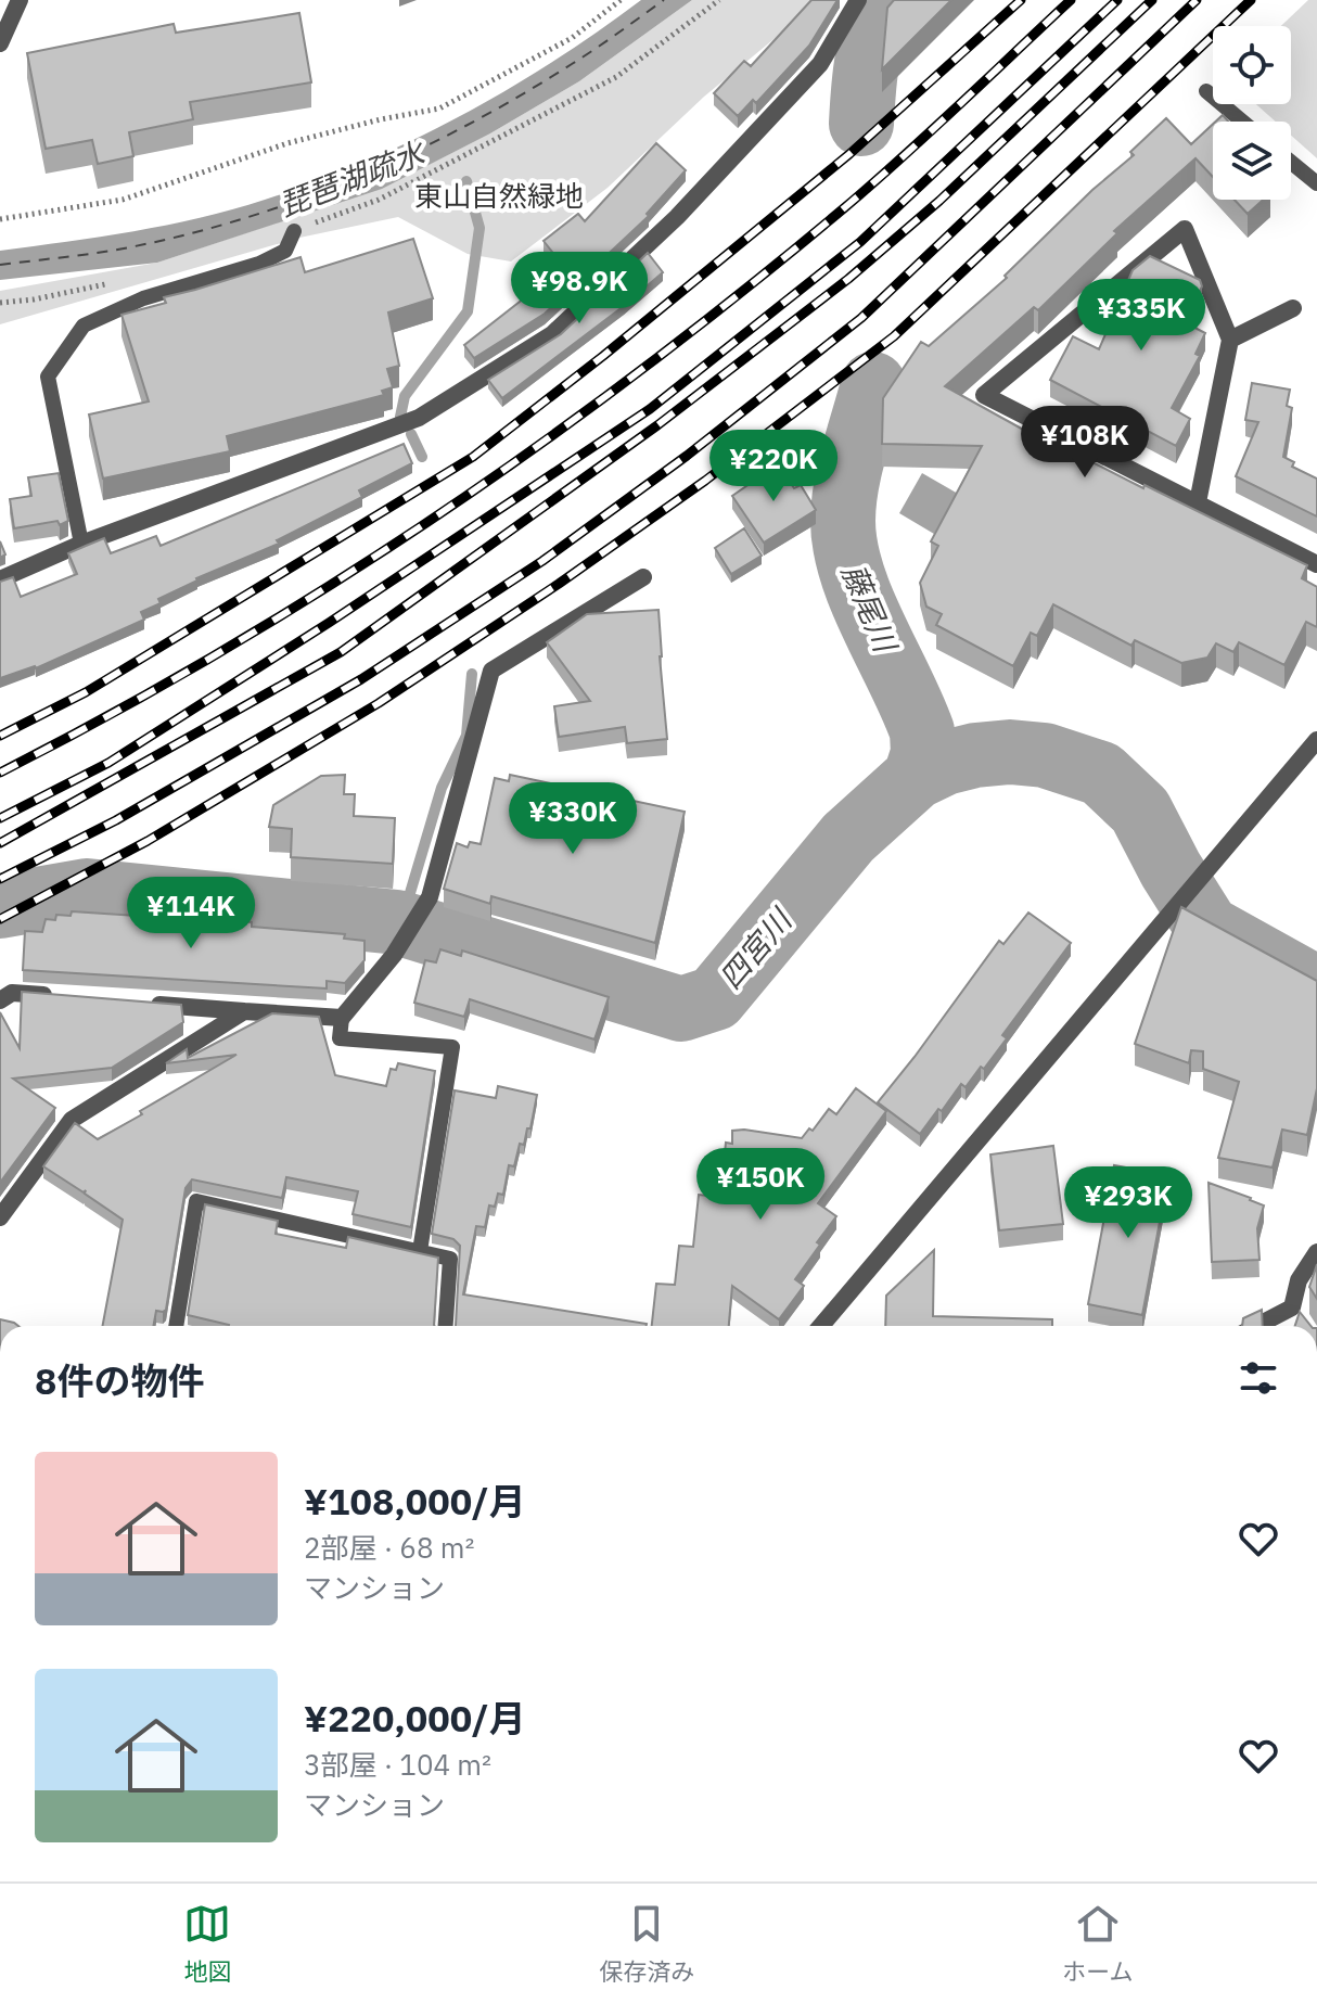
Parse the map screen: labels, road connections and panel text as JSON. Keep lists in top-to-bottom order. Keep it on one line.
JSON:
{"water":["琵琶湖疏水","藤尾川","四宮川"],"parks":["東山自然緑地"],"page":{"price":["¥98.9K","¥335K","¥108K","¥220K","¥330K","¥114K","¥150K","¥293K"],"heading":"8件の物件","list":[{"name":"¥108,000/月","note":"2部屋 · 68 m² · マンション"},{"name":"¥220,000/月","note":"3部屋 · 104 m² · マンション"}],"tabs":["地図","保存済み","ホーム"]}}
